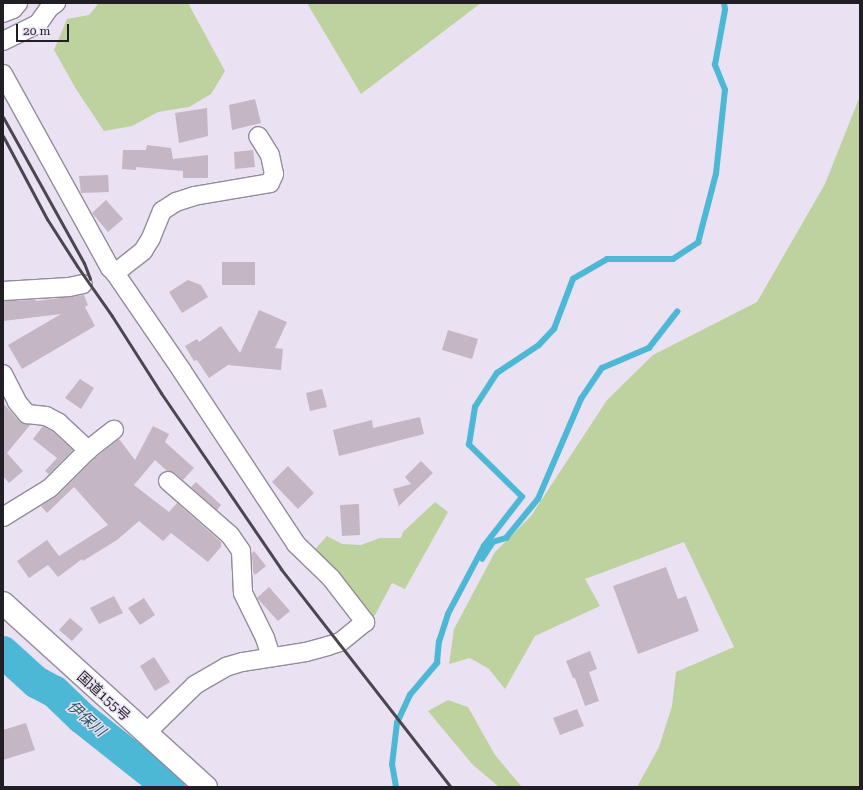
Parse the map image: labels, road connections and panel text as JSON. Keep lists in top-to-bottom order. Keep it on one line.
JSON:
{"streets":{"highway":["国道155号"]},"water":["伊保川"],"scale_bar":"20 m"}
